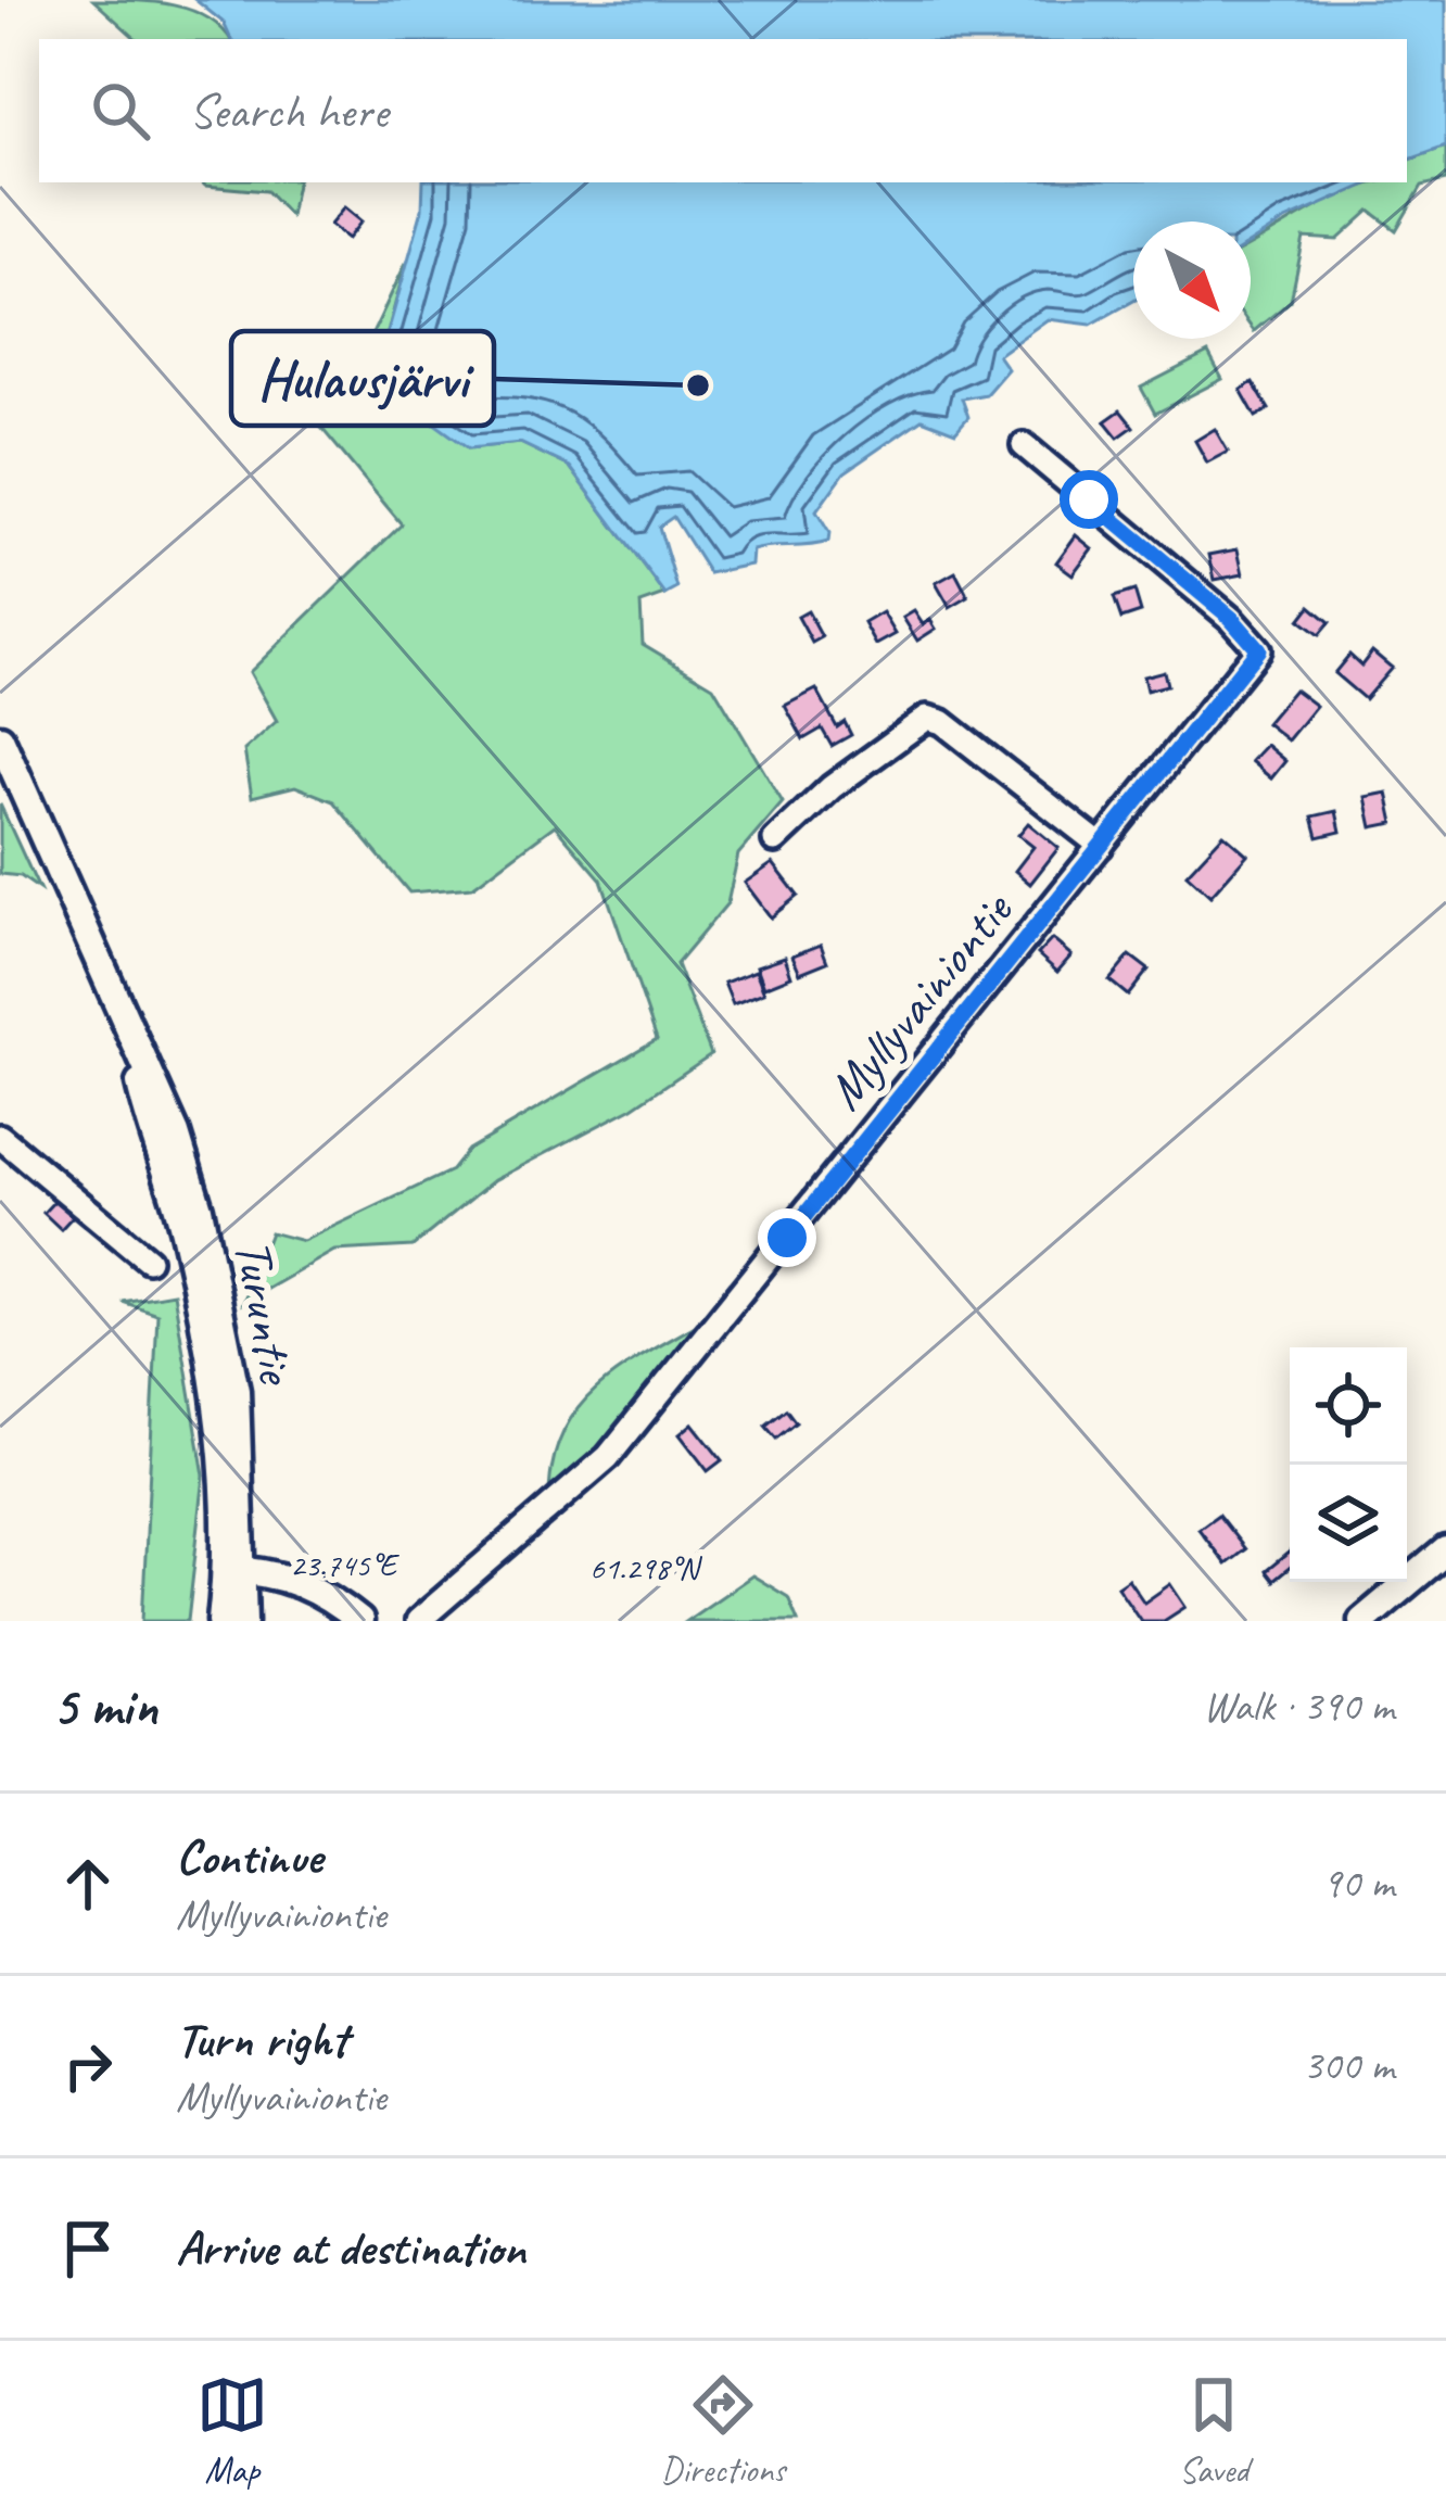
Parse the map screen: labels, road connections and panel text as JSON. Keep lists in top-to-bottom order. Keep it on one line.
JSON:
{"streets":{"main road":["Turuntie"],"street":["Myllyvainiontie"]},"places":["Hulausjärvi"],"north":"bottom right","page":{"search":"Search here","heading":["5 min","Walk · 390 m"],"list":[["Continue","Myllyvainiontie","90 m"],["Turn right","Myllyvainiontie","300 m"],"Arrive at destination"],"nav":["Map","Directions","Saved"]},"coordinates":["23.745°E","61.298°N"]}
